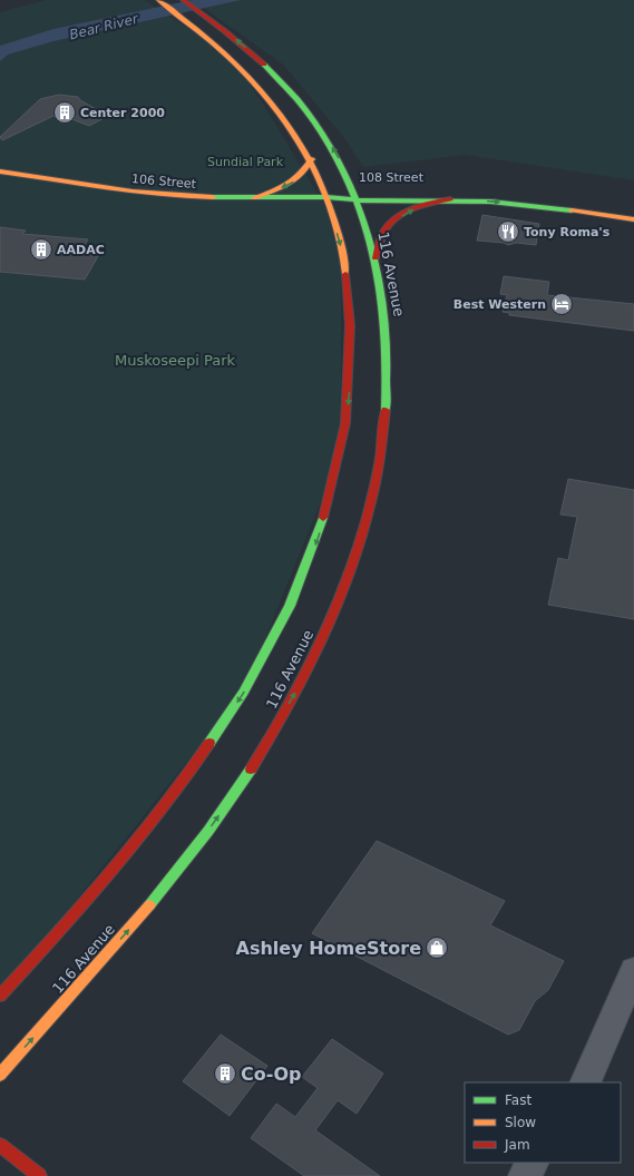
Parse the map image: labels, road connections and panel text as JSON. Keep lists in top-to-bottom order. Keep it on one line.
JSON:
{"streets":{"main road":["108 Street","106 Street","116 Avenue"]},"crossings":[["108 Street","106 Street"],["108 Street","116 Avenue"],["106 Street","116 Avenue"]],"water":["Bear River"],"parks":["Sundial Park","Muskoseepi Park"],"places":{"building":["Center 2000","AADAC","Co-Op"],"restaurant":["Tony Roma's"],"hotel":["Best Western"],"shop":["Ashley HomeStore"]},"legend":["Fast","Slow","Jam"]}
